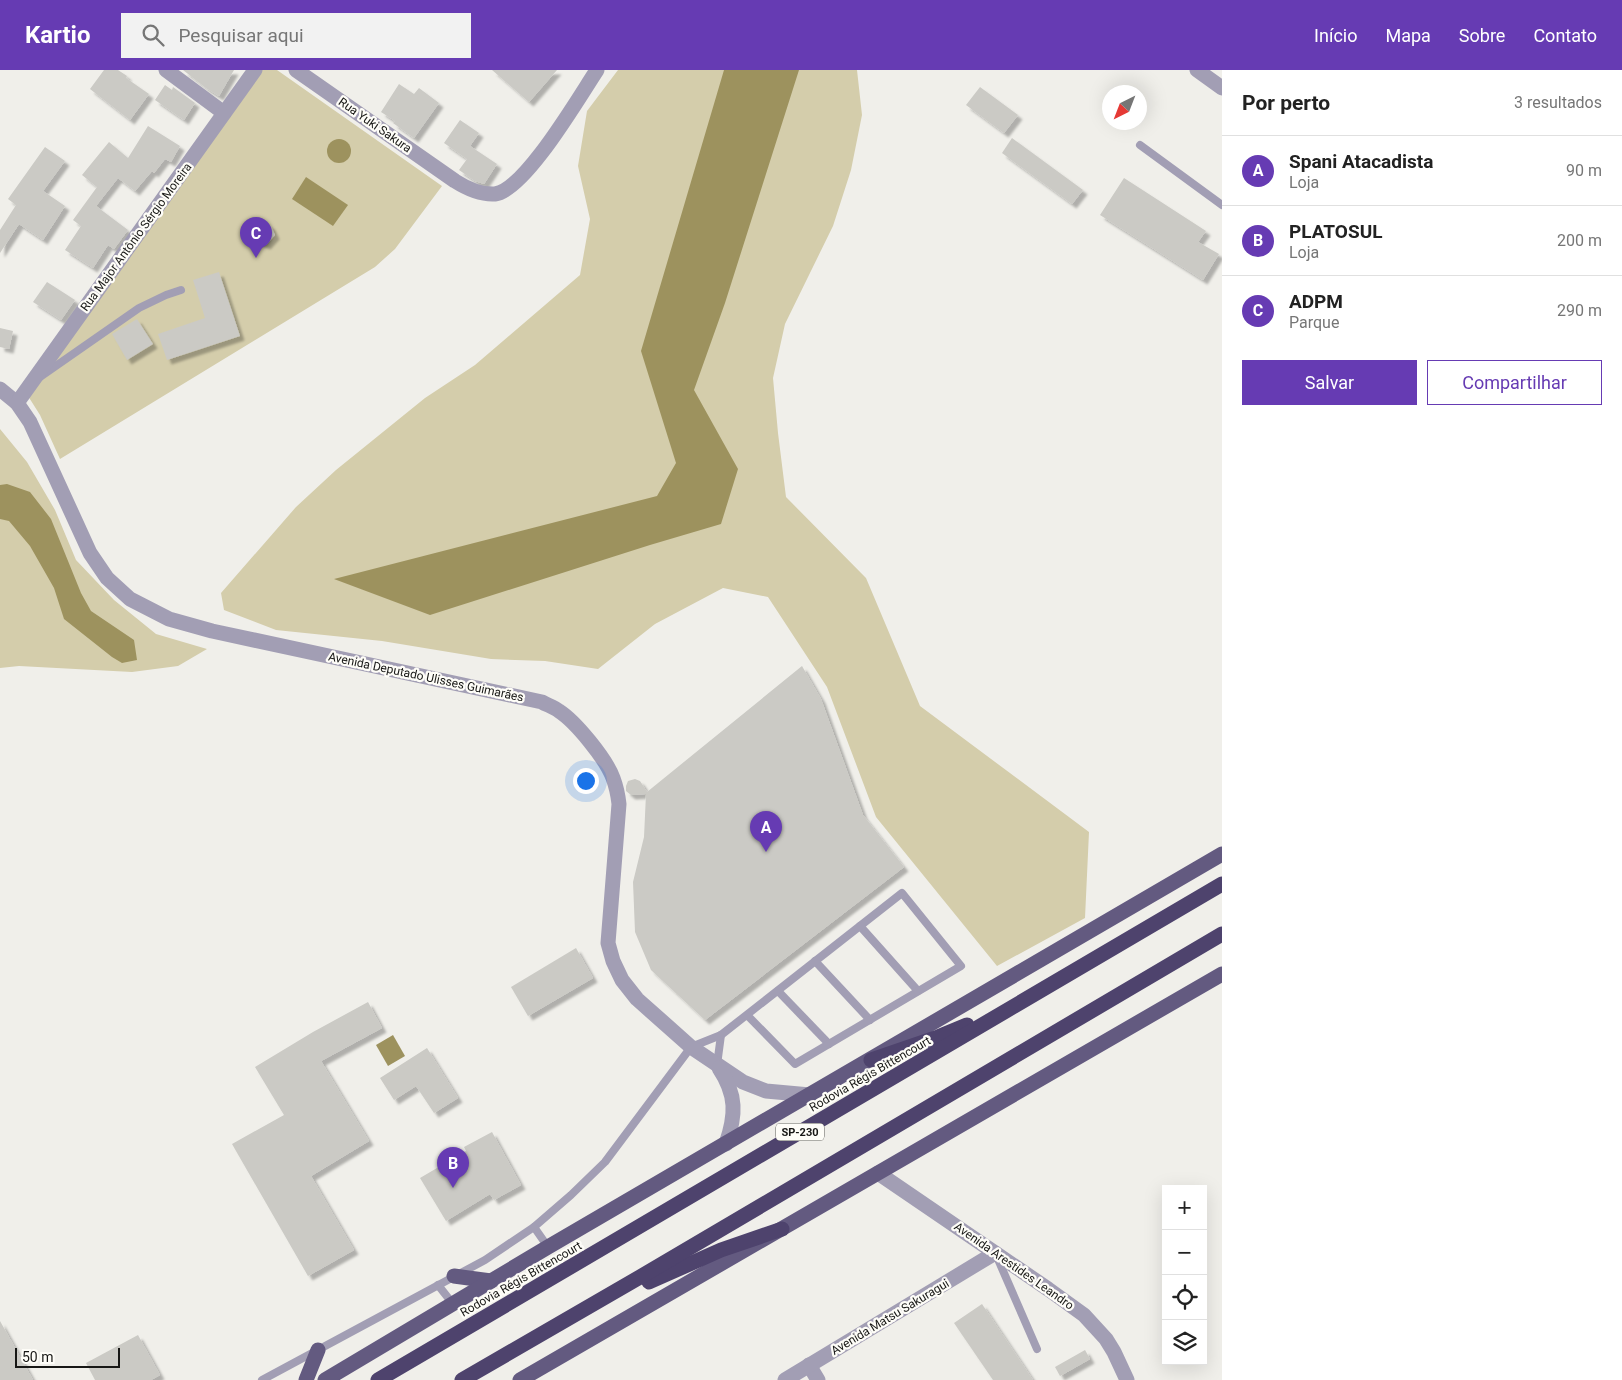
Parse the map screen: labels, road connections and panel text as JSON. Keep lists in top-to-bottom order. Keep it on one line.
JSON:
{"streets":{"highway":["Rodovia Régis Bittencourt","SP-230"],"street":["Rua Yuki Sakura","Rua Major Antônio Sérgio Moreira","Avenida Deputado Ulisses Guimarães","Avenida Arestides Leandro","Avenida Matsu Sakuragui"]},"crossings":[["Rua Major Antônio Sérgio Moreira","Avenida Deputado Ulisses Guimarães"],["Avenida Arestides Leandro","Avenida Matsu Sakuragui"]],"scale_bar":"50 m","north":"bottom left","page":{"header":"Kartio","search":"Pesquisar aqui","nav":["Início","Mapa","Sobre","Contato"],"heading":["Por perto","3 resultados"],"list":[{"mark":"A","name":"Spani Atacadista","note":"Loja","value":"90 m"},{"mark":"B","name":"PLATOSUL","note":"Loja","value":"200 m"},{"mark":"C","name":"ADPM","note":"Parque","value":"290 m"}],"pins":["C","A","B"],"buttons":["Salvar","Compartilhar"],"map_buttons":["+","−"],"scale":"50 m"}}
